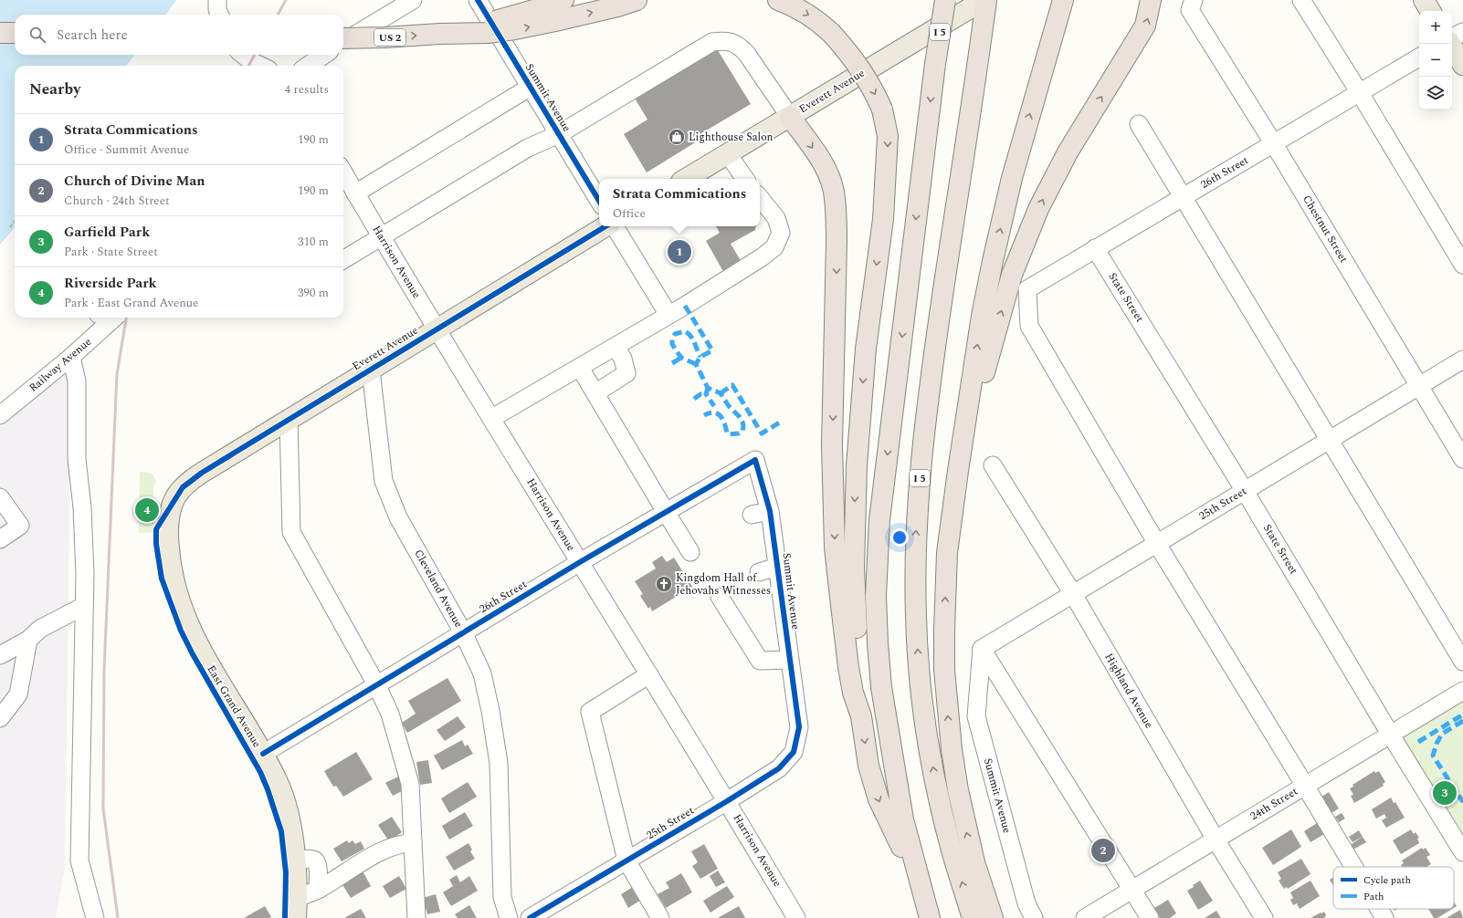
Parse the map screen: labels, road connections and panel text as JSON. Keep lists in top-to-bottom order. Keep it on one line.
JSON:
{"streets":{"highway":["I 5","US 2"],"main road":["Everett Avenue","East Grand Avenue"],"street":["Summit Avenue","26th Street","Chestnut Street","Harrison Avenue","State Street","Railway Avenue","25th Street","Cleveland Avenue","Highland Avenue","24th Street"]},"crossings":[["Everett Avenue","Harrison Avenue"],["Everett Avenue","Cleveland Avenue"],["Everett Avenue","East Grand Avenue"],["Summit Avenue","26th Street"],["Summit Avenue","25th Street"],["26th Street","Chestnut Street"],["26th Street","Harrison Avenue"],["26th Street","State Street"],["26th Street","25th Street"],["26th Street","Cleveland Avenue"],["26th Street","East Grand Avenue"],["Chestnut Street","25th Street"],["Harrison Avenue","25th Street"],["State Street","25th Street"],["State Street","24th Street"],["25th Street","Highland Avenue"],["Highland Avenue","24th Street"]],"places":{"shop":["Lighthouse Salon"],"church":["Kingdom Hall of Jehovahs Witnesses"]},"legend":["Cycle path","Path"],"page":{"map_buttons":["+","−"],"search":"Search here","heading":["Nearby","4 results"],"list":[{"mark":"1","name":"Strata Commications","note":"Office · Summit Avenue","value":"190 m"},{"mark":"2","name":"Church of Divine Man","note":"Church · 24th Street","value":"190 m"},{"mark":"3","name":"Garfield Park","note":"Park · State Street","value":"310 m"},{"mark":"4","name":"Riverside Park","note":"Park · East Grand Avenue","value":"390 m"}],"popup":["Strata Commications","Office"],"pins":["1","4","3","2"]}}
